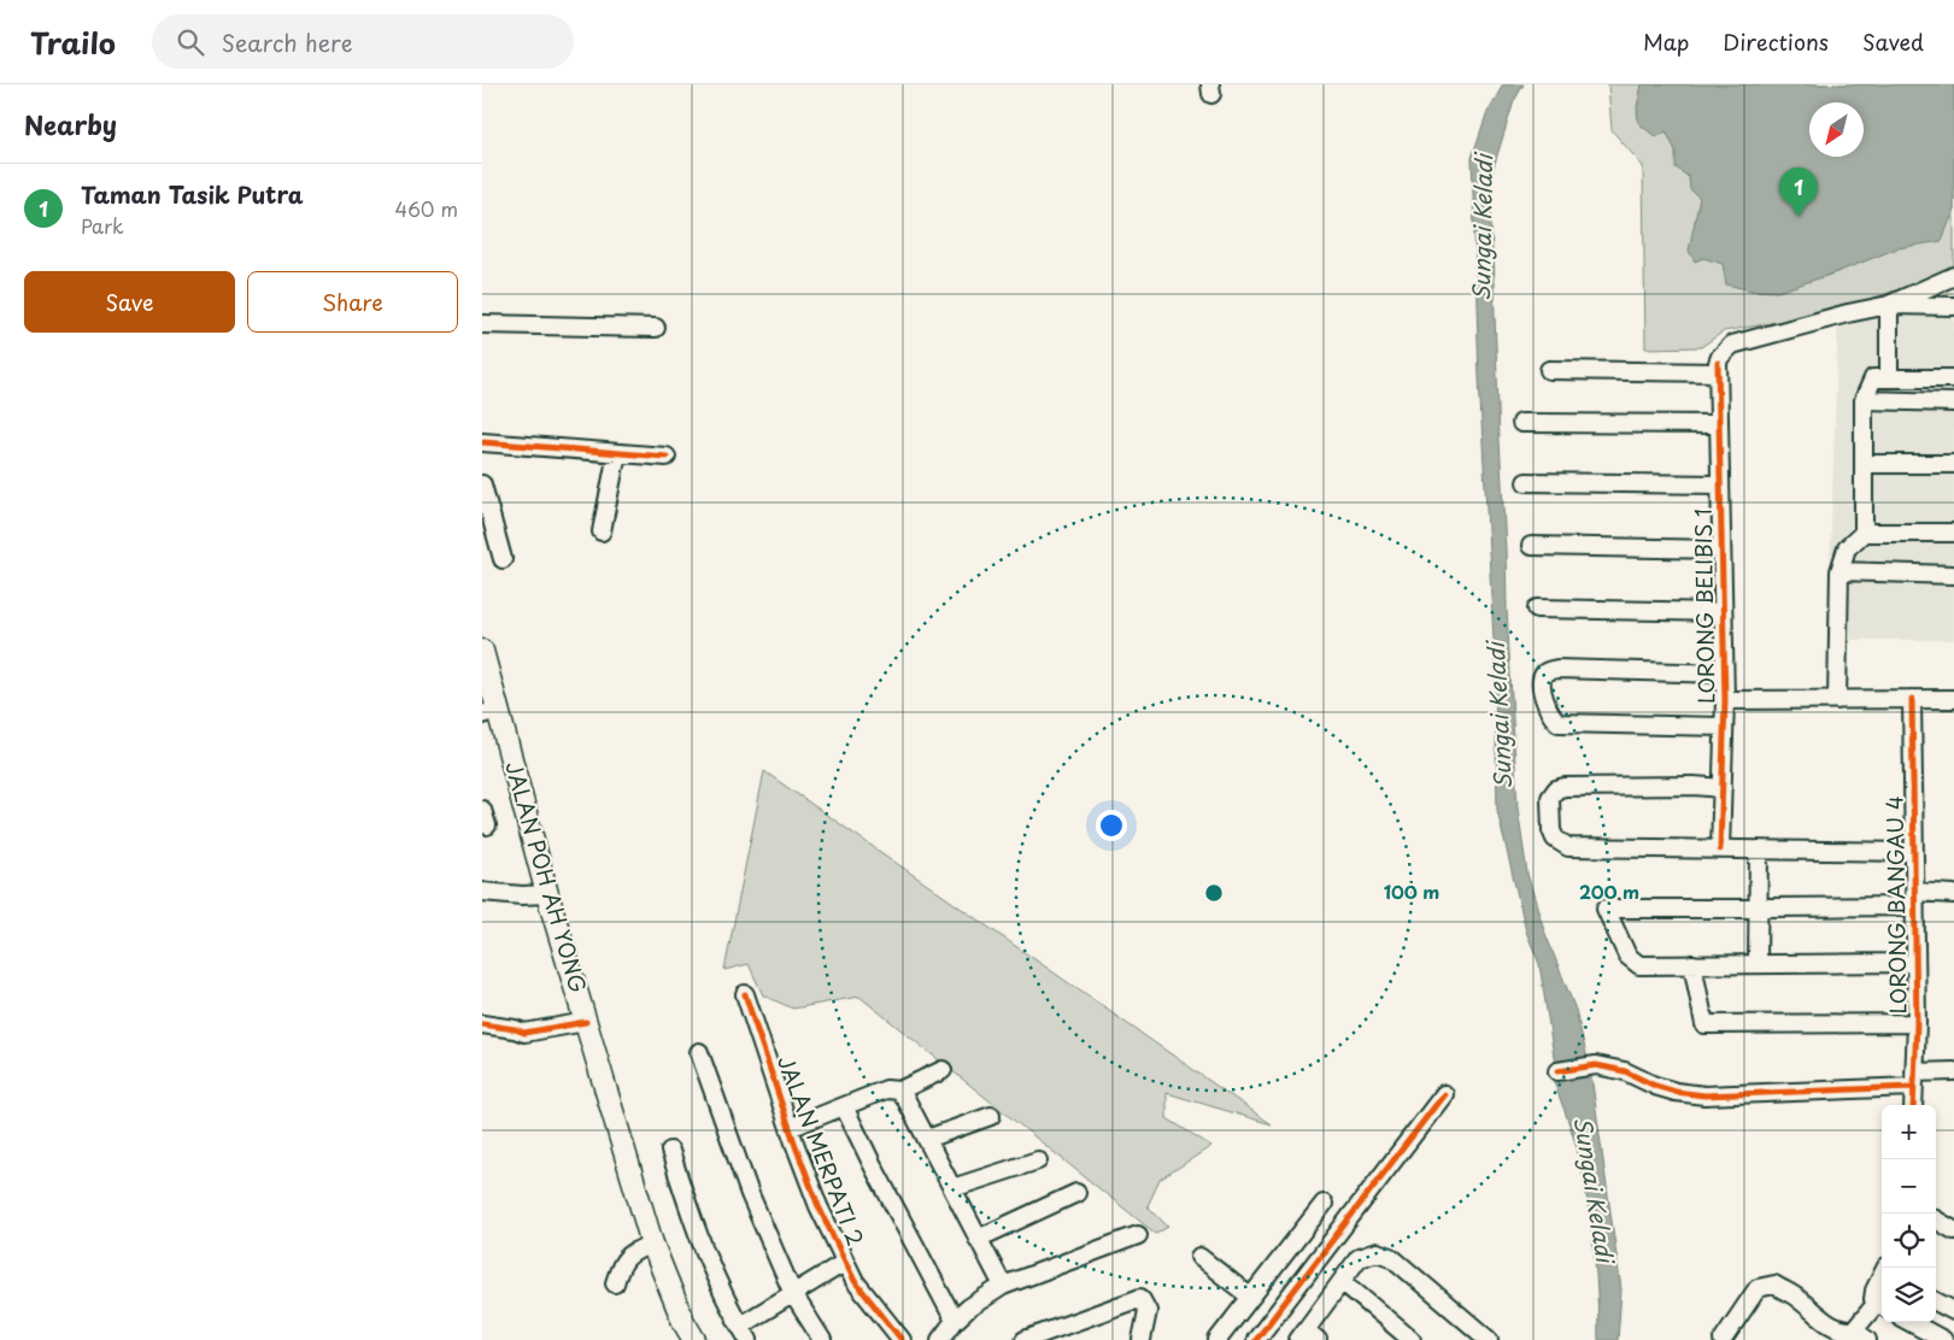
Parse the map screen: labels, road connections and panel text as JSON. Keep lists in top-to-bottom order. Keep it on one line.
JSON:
{"streets":{"main road":["JALAN POH AH YONG"],"street":["LORONG BELIBIS 1","LORONG BANGAU 4","JALAN MERPATI 2"]},"crossings":[["LORONG BELIBIS 1","LORONG BANGAU 4"]],"water":["Sungai Keladi"],"north":"bottom left","page":{"header":"Trailo","search":"Search here","nav":["Map","Directions","Saved"],"heading":"Nearby","list":[{"mark":"1","name":"Taman Tasik Putra","note":"Park","value":"460 m"}],"pins":"1","buttons":["Save","Share"],"map_buttons":["+","−"]},"rings":["100 m","200 m"]}
